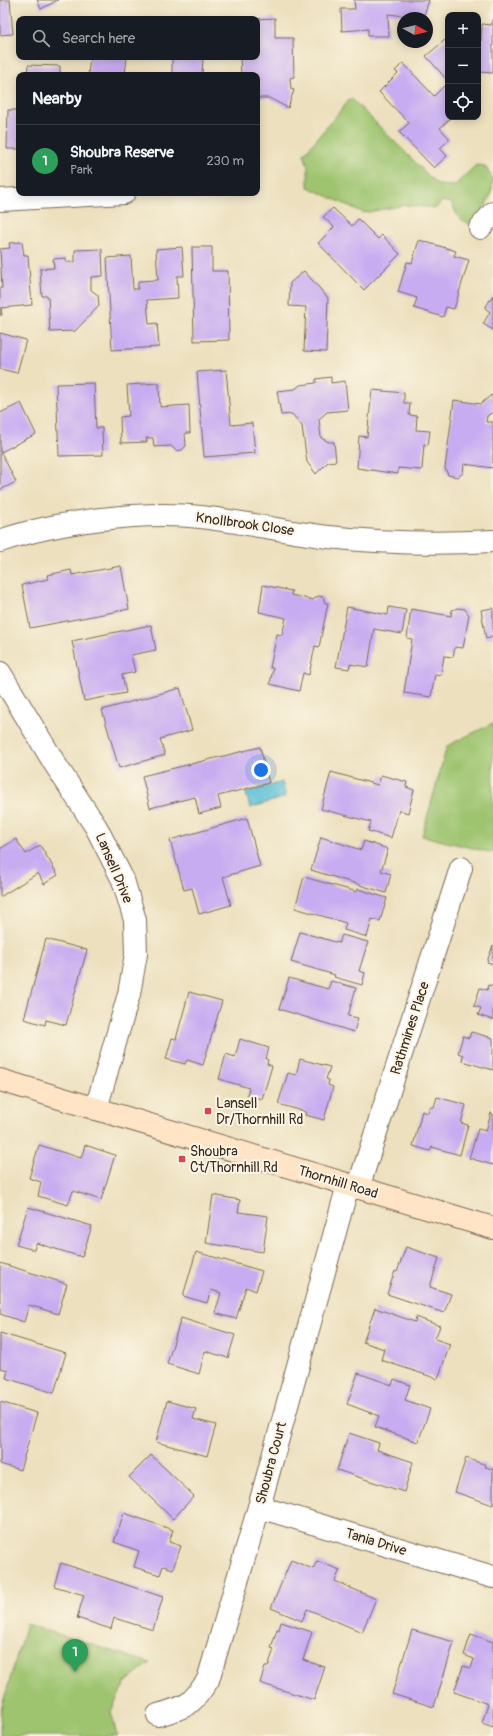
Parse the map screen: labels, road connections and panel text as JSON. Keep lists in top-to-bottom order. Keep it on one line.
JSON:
{"streets":{"street":["Knollbrook Close","Lansell Drive","Rathmines Place","Thornhill Road","Shoubra Court","Tania Drive"]},"crossings":[["Lansell Drive","Thornhill Road"],["Rathmines Place","Thornhill Road"],["Rathmines Place","Shoubra Court"],["Thornhill Road","Shoubra Court"],["Shoubra Court","Tania Drive"]],"places":{"transit":["Lansell Dr/Thornhill Rd","Shoubra Ct/Thornhill Rd"]},"north":"right","page":{"map_buttons":["+","−"],"search":"Search here","heading":"Nearby","list":[{"mark":"1","name":"Shoubra Reserve","note":"Park","value":"230 m"}],"pins":"1"}}
